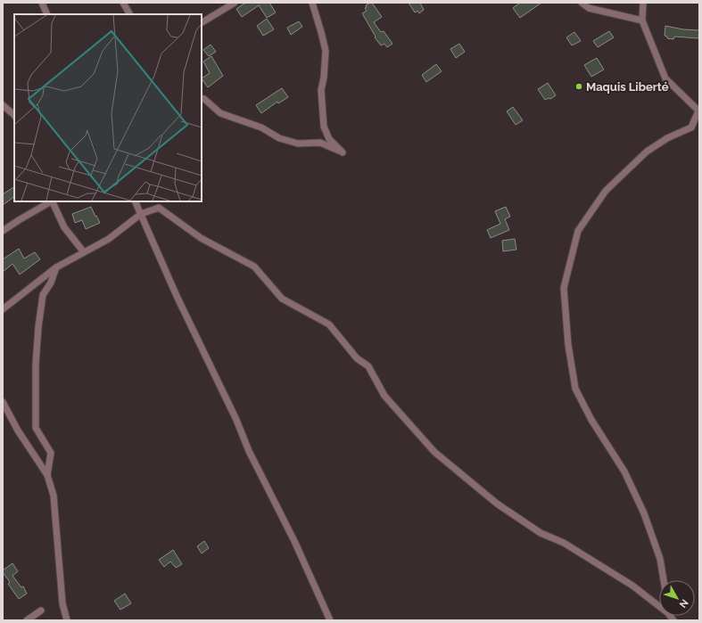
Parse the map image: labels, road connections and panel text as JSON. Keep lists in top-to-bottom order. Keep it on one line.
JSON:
{"places":["Maquis Liberté"],"north":"bottom right"}
